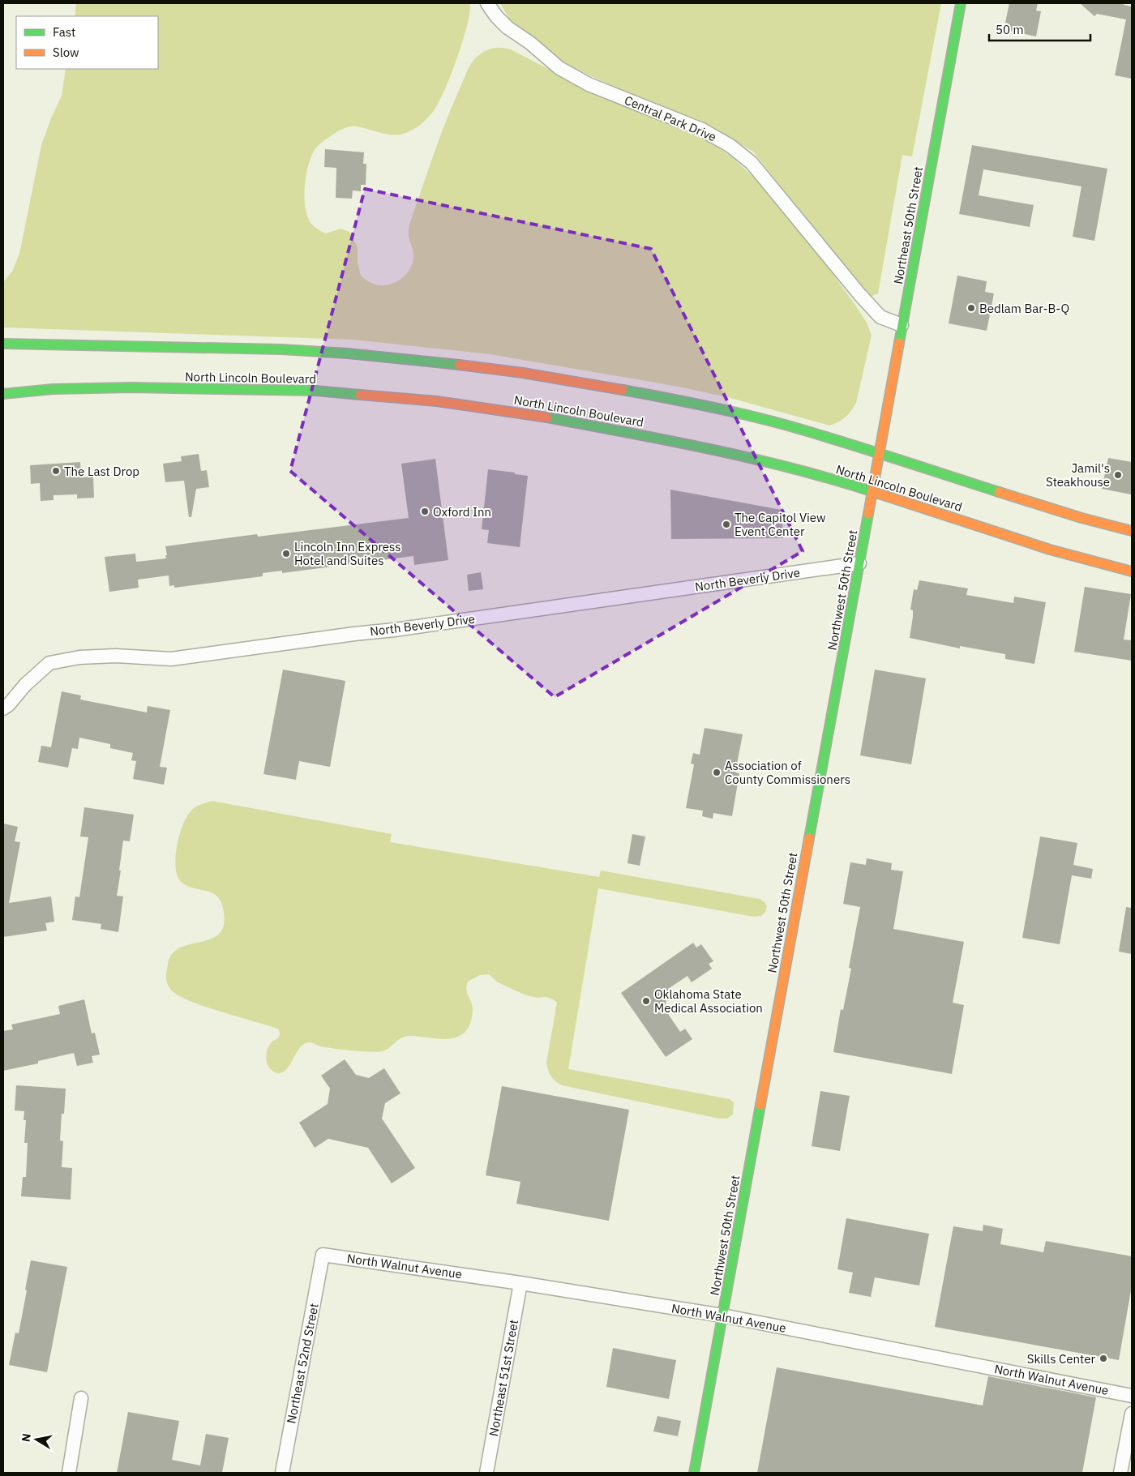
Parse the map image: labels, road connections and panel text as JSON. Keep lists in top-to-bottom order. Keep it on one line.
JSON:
{"streets":{"main road":["Northeast 50th Street","North Lincoln Boulevard","Northwest 50th Street"],"street":["Central Park Drive","North Beverly Drive","North Walnut Avenue","Northeast 52nd Street","Northeast 51st Street"]},"crossings":[["Central Park Drive","Northeast 50th Street"],["Northeast 50th Street","Northwest 50th Street"],["North Lincoln Boulevard","Northwest 50th Street"],["North Beverly Drive","Northwest 50th Street"],["Northwest 50th Street","North Walnut Avenue"],["North Walnut Avenue","Northeast 52nd Street"],["North Walnut Avenue","Northeast 51st Street"]],"places":["Bedlam Bar-B-Q","The Last Drop","Jamil's Steakhouse","Oxford Inn","The Capitol View Event Center","Lincoln Inn Express Hotel and Suites","Association of County Commissioners","Oklahoma State Medical Association","Skills Center"],"legend":["Fast","Slow"],"scale_bar":"50 m","north":"left"}
